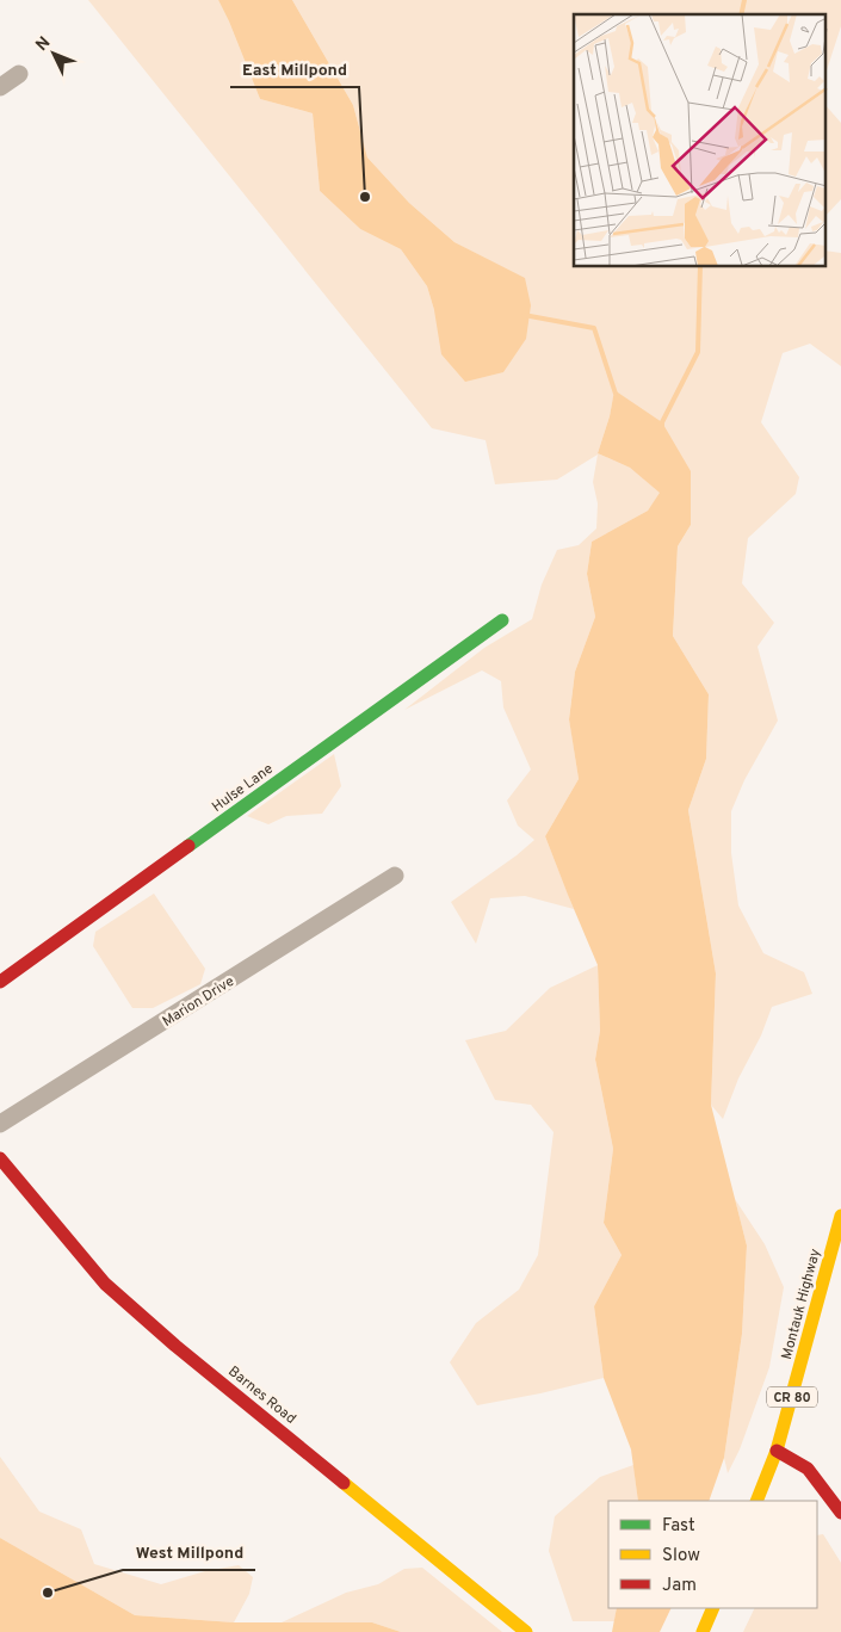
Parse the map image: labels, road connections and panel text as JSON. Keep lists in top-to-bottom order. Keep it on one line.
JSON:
{"streets":{"street":["Hulse Lane","Marion Drive","Montauk Highway","Barnes Road","CR 80"]},"places":["East Millpond","West Millpond"],"legend":["Fast","Slow","Jam"],"north":"top left"}
